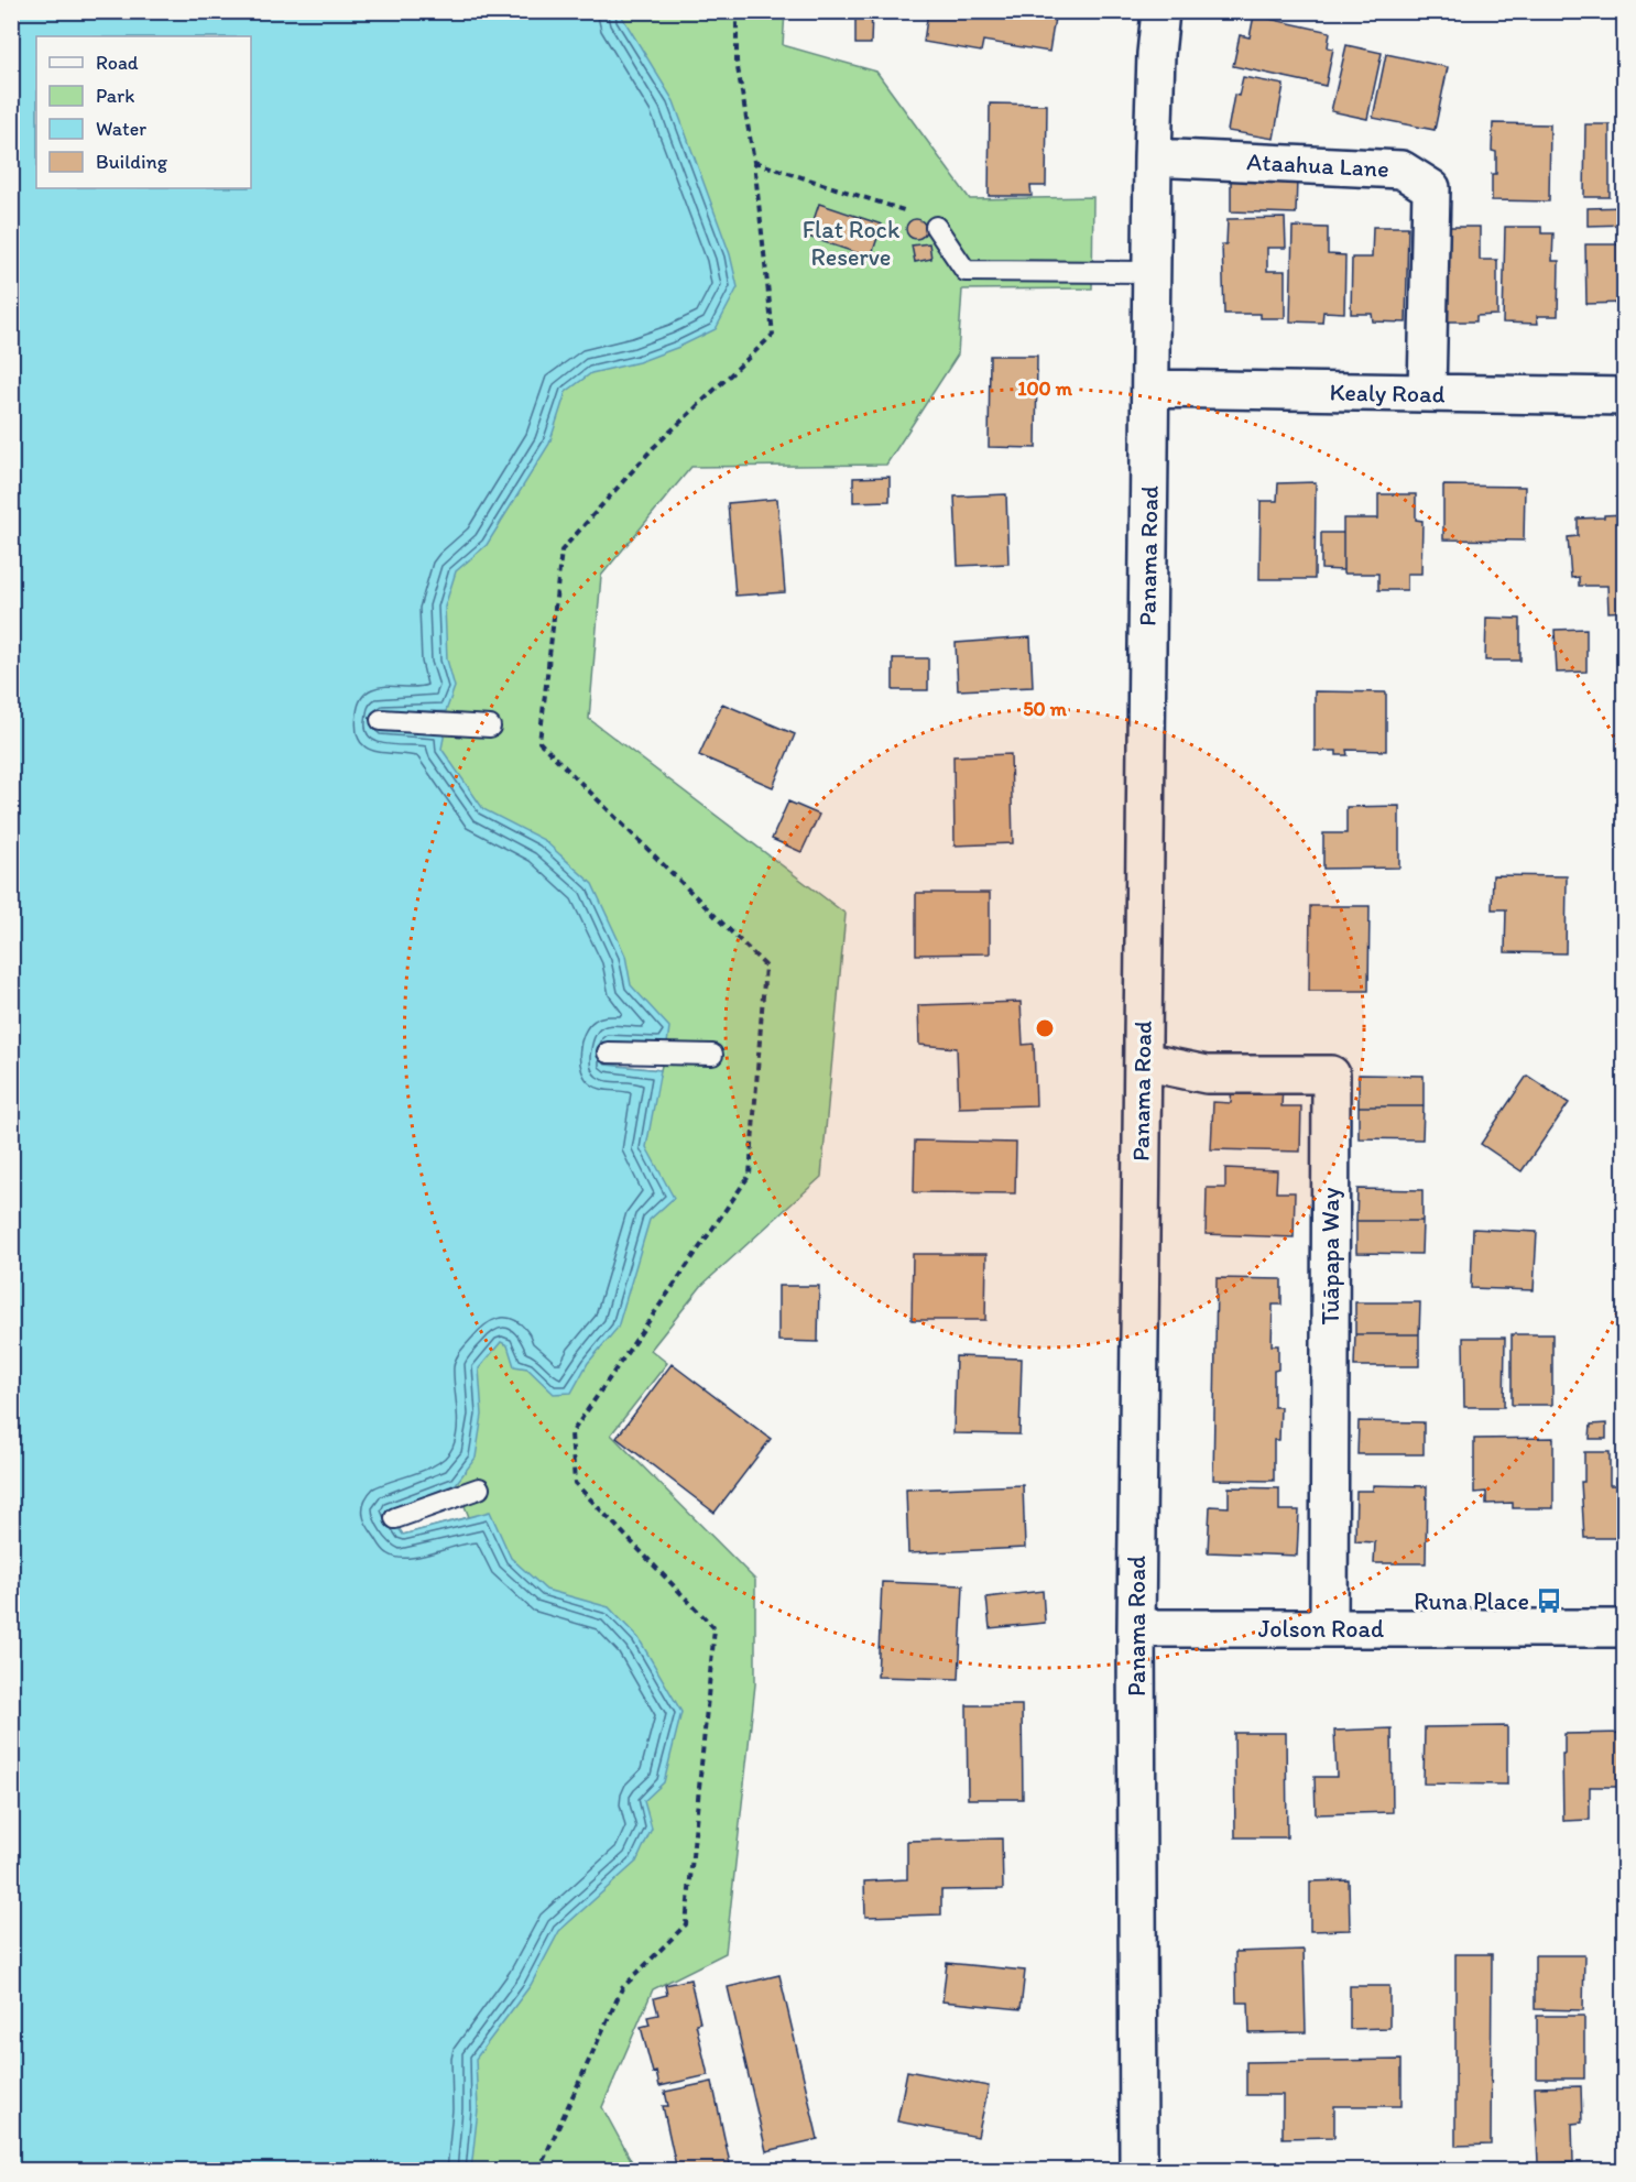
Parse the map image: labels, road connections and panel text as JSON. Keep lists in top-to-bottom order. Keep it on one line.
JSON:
{"streets":{"street":["Ataahua Lane","Kealy Road","Panama Road","Tūāpapa Way","Jolson Road"]},"crossings":[["Ataahua Lane","Kealy Road"],["Ataahua Lane","Panama Road"],["Kealy Road","Panama Road"],["Panama Road","Tūāpapa Way"],["Panama Road","Jolson Road"],["Tūāpapa Way","Jolson Road"]],"parks":["Flat Rock Reserve"],"places":{"bus stop":["Runa Place"]},"legend":["Road","Park","Water","Building"],"rings":["100 m","50 m"]}
